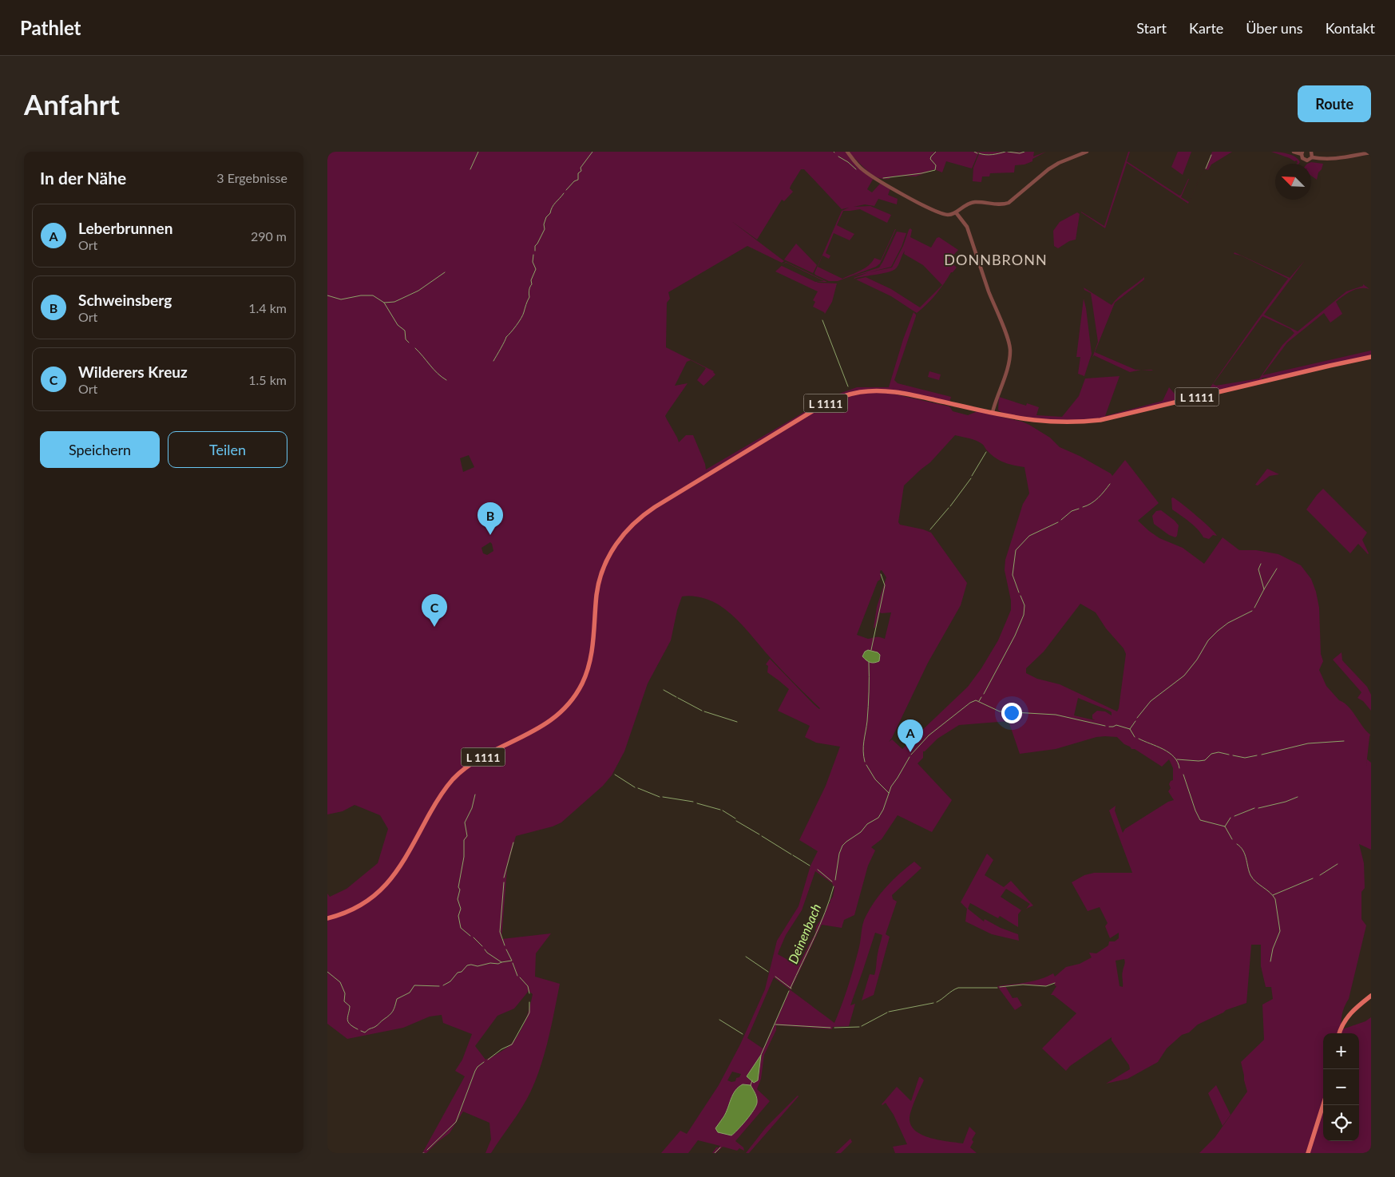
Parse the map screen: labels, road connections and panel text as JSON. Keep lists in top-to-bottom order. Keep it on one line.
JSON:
{"streets":{"main road":["L 1111"]},"districts":["DONNBRONN"],"water":["Deinenbach"],"north":"top left","page":{"header":"Pathlet","nav":["Start","Karte","Über uns","Kontakt"],"buttons":["Route",["Speichern","Teilen"]],"title":"Anfahrt","heading":["In der Nähe","3 Ergebnisse"],"list":[{"mark":"A","name":"Leberbrunnen","note":"Ort","value":"290 m"},{"mark":"B","name":"Schweinsberg","note":"Ort","value":"1.4 km"},{"mark":"C","name":"Wilderers Kreuz","note":"Ort","value":"1.5 km"}],"pins":["B","C","A"],"map_buttons":["+","−"]}}
